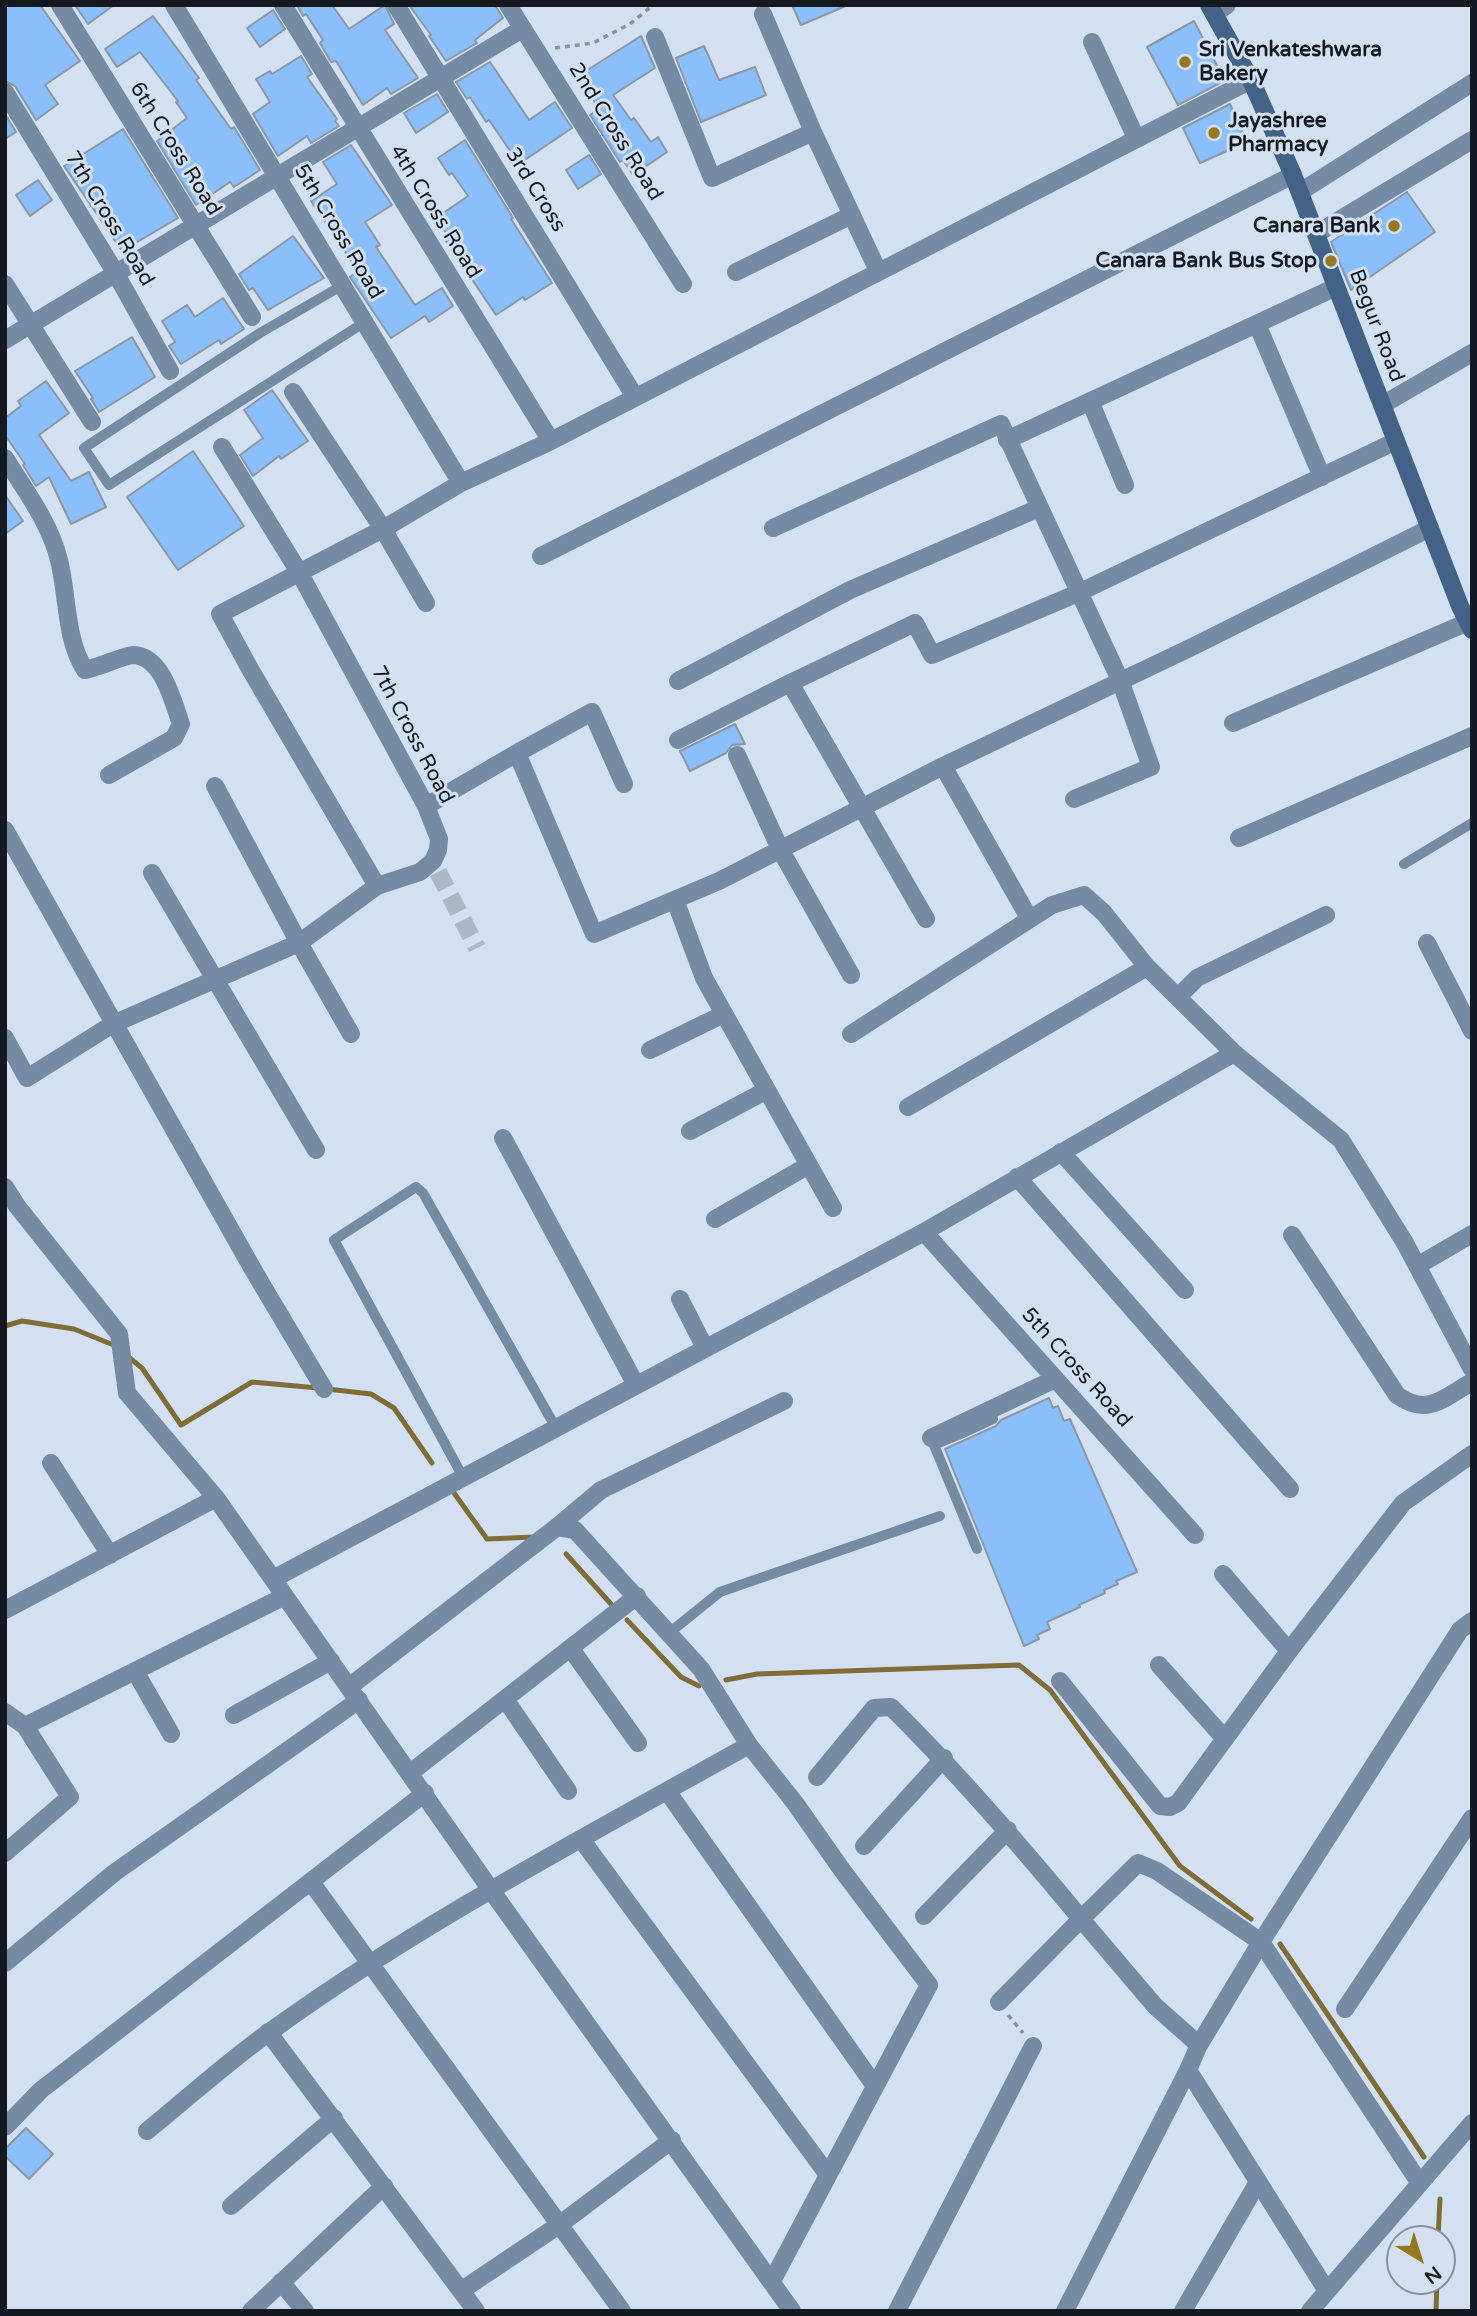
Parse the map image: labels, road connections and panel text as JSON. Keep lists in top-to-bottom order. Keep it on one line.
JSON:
{"streets":{"main road":["Begur Road"],"street":["2nd Cross Road","6th Cross Road","3rd Cross","4th Cross Road","7th Cross Road","5th Cross Road"]},"places":["Sri Venkateshwara Bakery","Jayashree Pharmacy","Canara Bank","Canara Bank Bus Stop"],"north":"bottom right"}
